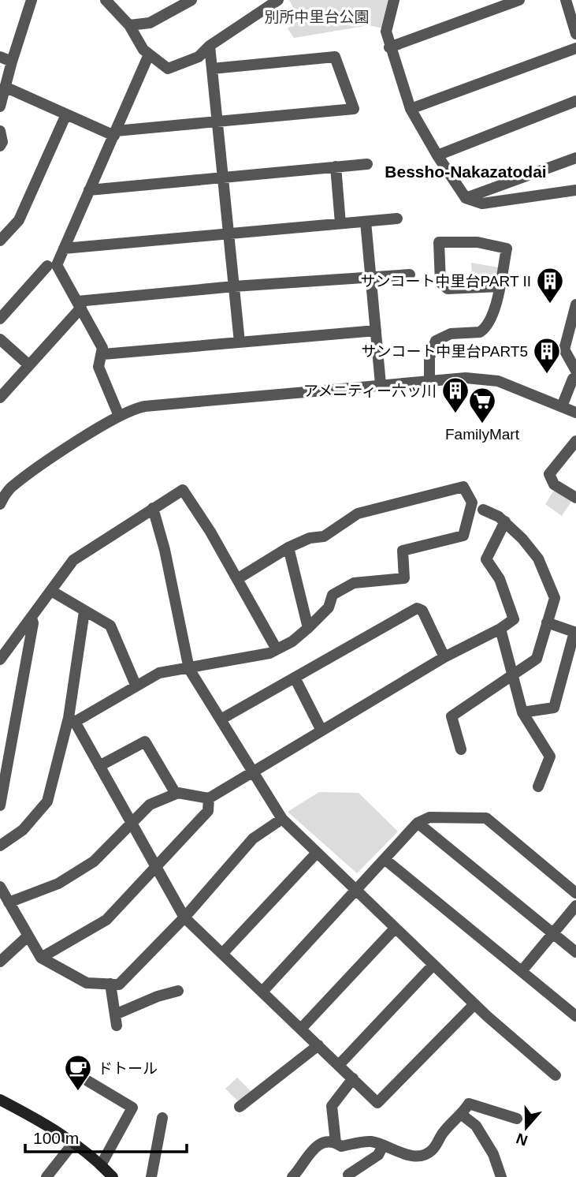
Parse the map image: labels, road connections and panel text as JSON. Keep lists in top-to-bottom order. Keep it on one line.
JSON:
{"districts":["Bessho-Nakazatodai"],"parks":["別所中里台公園"],"places":{"building":["サンコート中里台PART II","サンコート中里台PART5","アメニティー六ッ川"],"supermarket":["FamilyMart"],"cafe":["ドトール"]},"scale_bar":"100 m","north":"bottom"}
